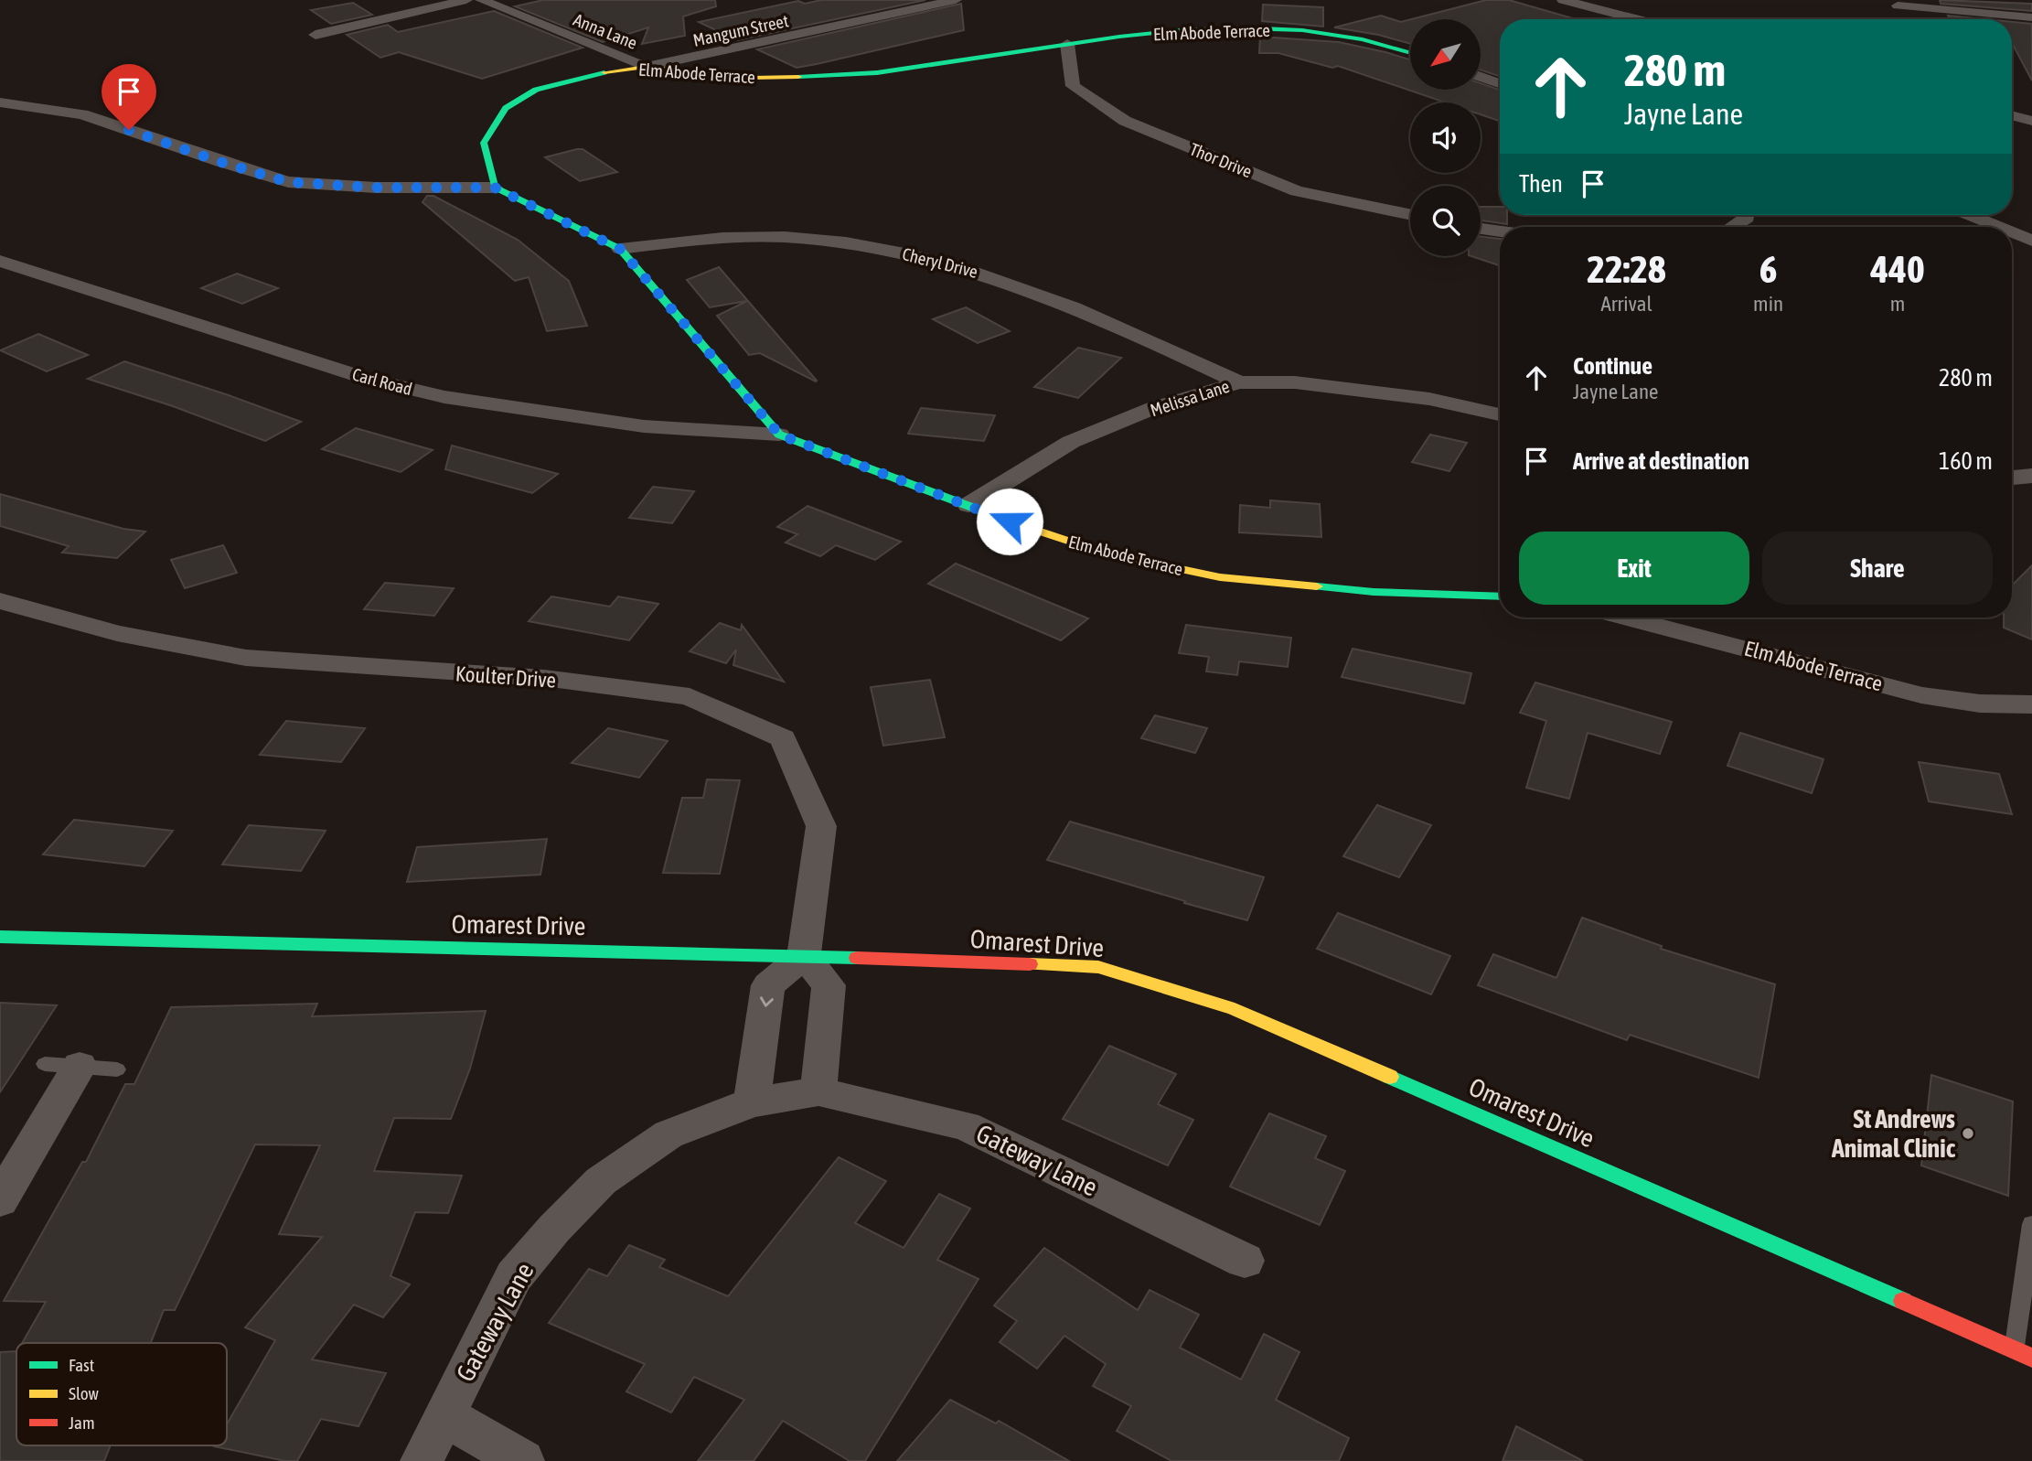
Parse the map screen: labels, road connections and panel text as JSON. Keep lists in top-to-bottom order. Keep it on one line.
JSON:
{"streets":{"street":["Mangum Street","Anna Lane","Elm Abode Terrace","Thor Drive","Cheryl Drive","Carl Road","Melissa Lane","Koulter Drive","Omarest Drive","Gateway Lane"]},"crossings":[["Mangum Street","Anna Lane"],["Mangum Street","Elm Abode Terrace"],["Anna Lane","Elm Abode Terrace"],["Elm Abode Terrace","Thor Drive"],["Elm Abode Terrace","Cheryl Drive"],["Elm Abode Terrace","Carl Road"],["Elm Abode Terrace","Melissa Lane"],["Cheryl Drive","Melissa Lane"],["Koulter Drive","Omarest Drive"]],"places":["St Andrews Animal Clinic"],"legend":["Fast","Slow","Jam"],"north":"bottom left","page":{"turn":["280 m","Jayne Lane"],"then":"Then","eta":["22:28","Arrival","6","min","440","m"],"list":[{"name":"Continue","note":"Jayne Lane","value":"280 m"},{"name":"Arrive at destination","value":"160 m"}],"buttons":["Exit","Share"]}}
